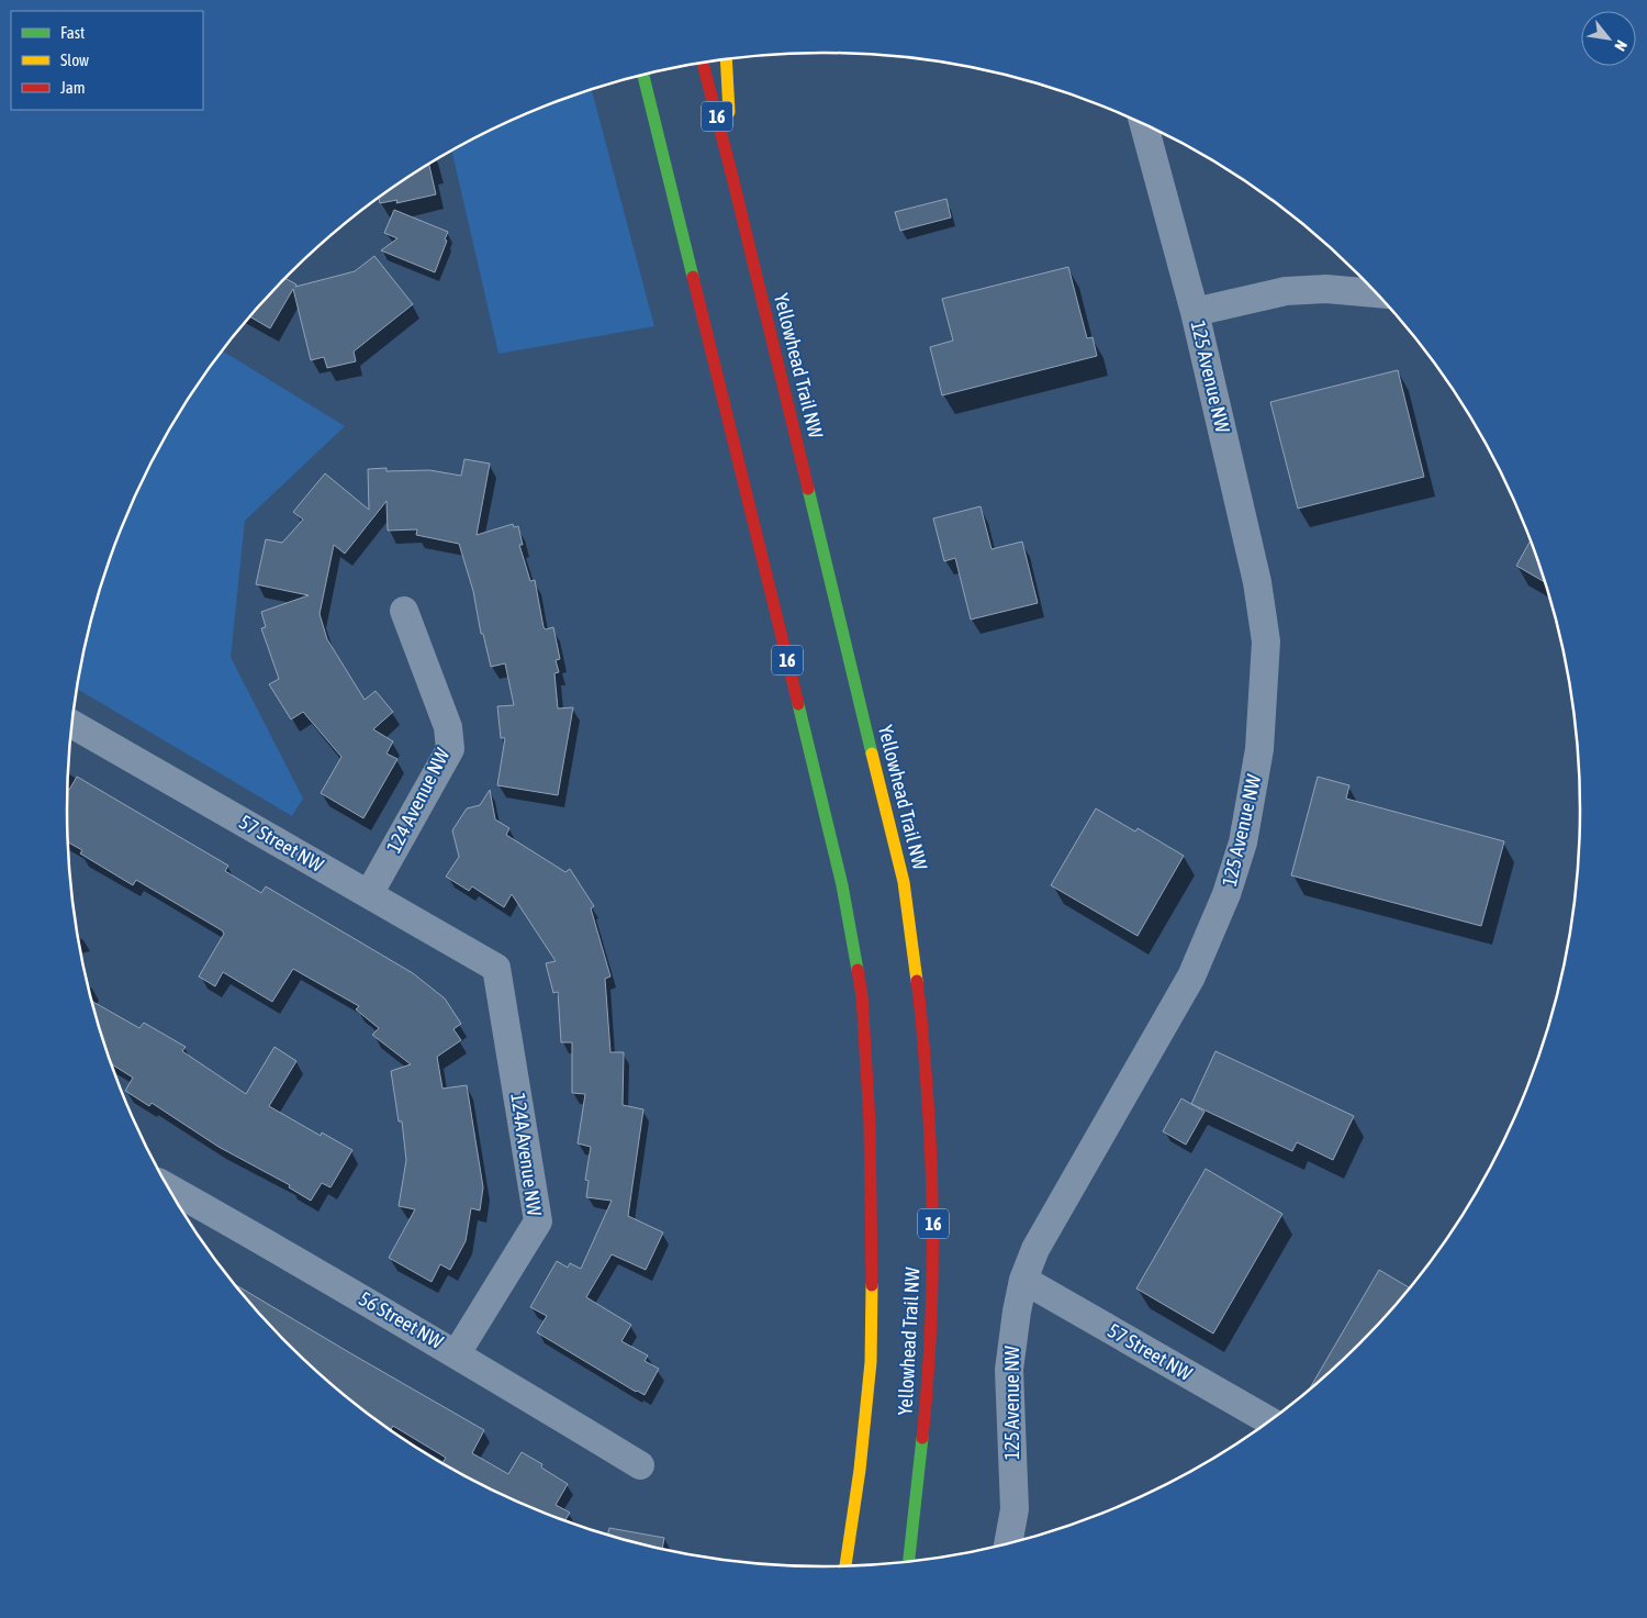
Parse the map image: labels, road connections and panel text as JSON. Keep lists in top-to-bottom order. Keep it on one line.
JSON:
{"streets":{"highway":["16","Yellowhead Trail NW"],"street":["125 Avenue NW","124 Avenue NW","57 Street NW","124A Avenue NW","56 Street NW"]},"crossings":[["125 Avenue NW","57 Street NW"],["124 Avenue NW","57 Street NW"],["57 Street NW","124A Avenue NW"],["124A Avenue NW","56 Street NW"]],"legend":["Fast","Slow","Jam"],"north":"bottom right"}
